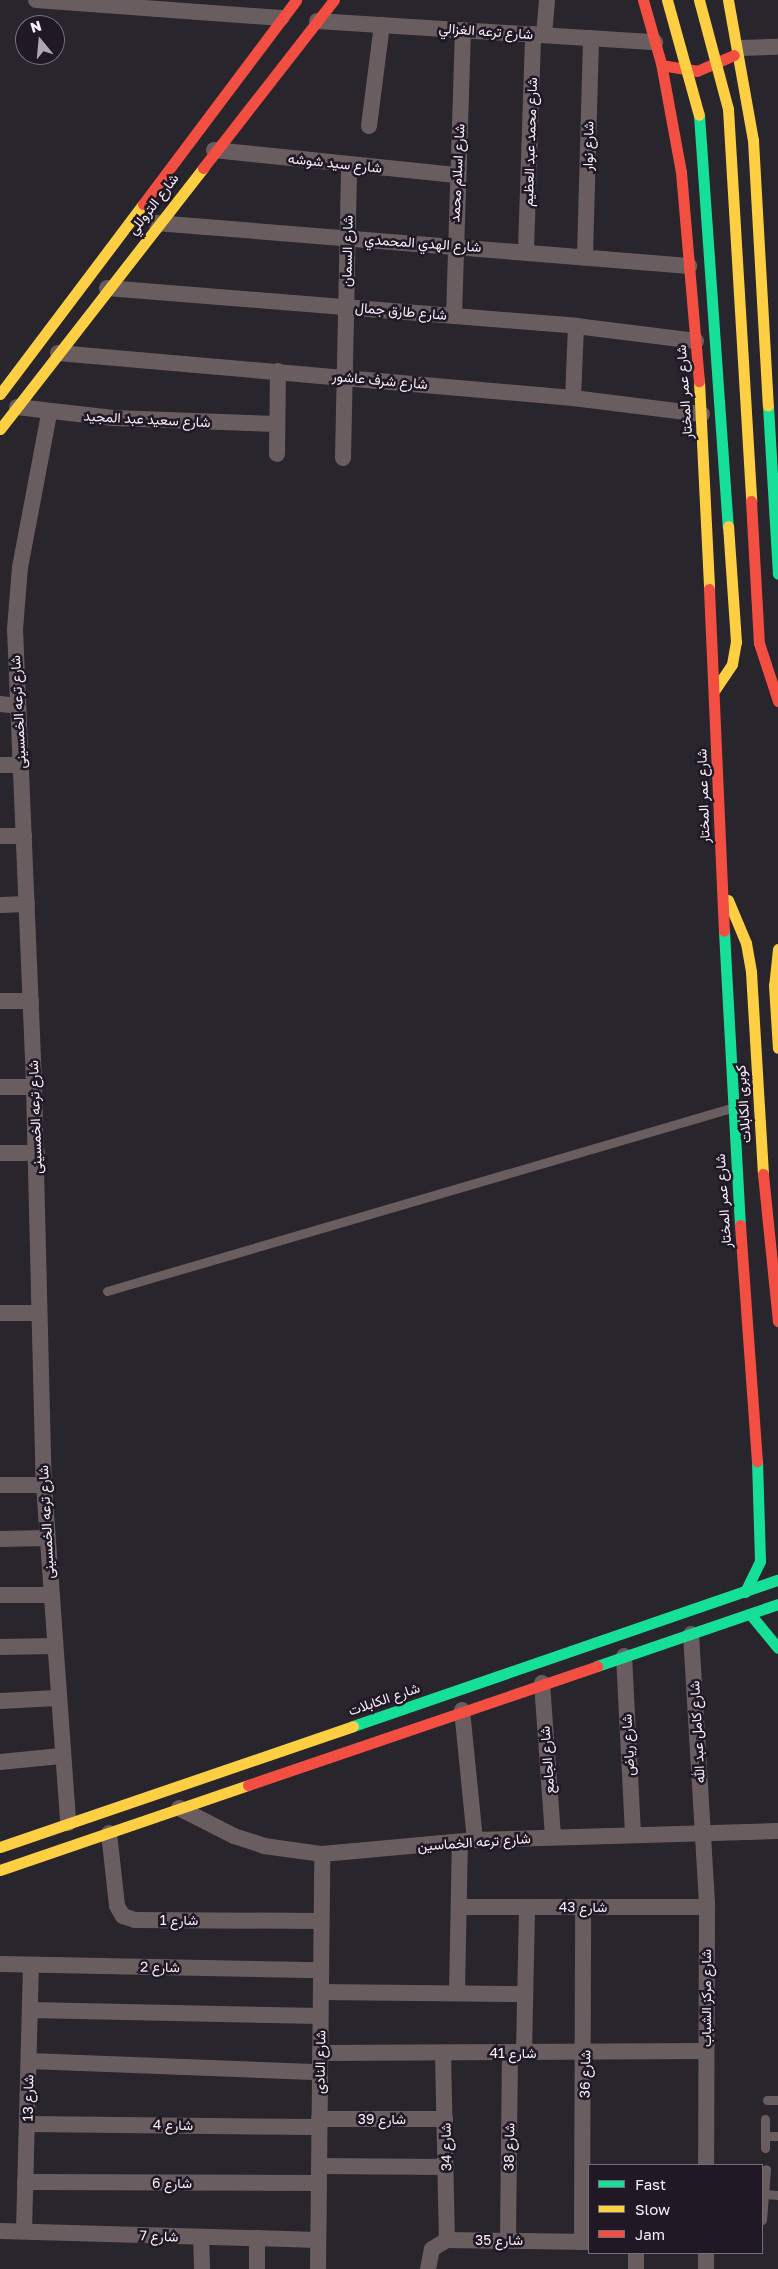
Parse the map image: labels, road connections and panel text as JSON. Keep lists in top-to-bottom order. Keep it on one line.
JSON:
{"streets":{"main road":["شارع التروللي","شارع عمر المختار","كوبرى الكابلات","شارع الكابلات"],"street":["شارع ترعه الغزالي","شارع محمد عبد العظيم","شارع نوار","شارع سيد شوشه","شارع اسلام محمد","شارع الهدي المحمدي","شارع السمان","شارع طارق جمال","شارع شرف عاشور","شارع سعيد عبد المجيد","شارع ترعه الخمسينى","شارع كامل عبد الله","شارع رياض","شارع الجامع","شارع ترعه الخماسين","شارع 43","شارع 1","شارع 2","شارع مركز الشباب","شارع 41","شارع النادى","شارع 36","شارع 13","شارع 39","شارع 4","شارع 34","شارع 38","شارع 6","شارع 7","شارع 35"]},"crossings":[["شارع ترعه الغزالي","شارع محمد عبد العظيم"],["شارع ترعه الغزالي","شارع نوار"],["شارع ترعه الغزالي","شارع اسلام محمد"],["شارع ترعه الغزالي","شارع التروللي"],["شارع ترعه الغزالي","شارع عمر المختار"],["شارع محمد عبد العظيم","شارع الهدي المحمدي"],["شارع نوار","شارع الهدي المحمدي"],["شارع سيد شوشه","شارع اسلام محمد"],["شارع سيد شوشه","شارع التروللي"],["شارع سيد شوشه","شارع السمان"],["شارع اسلام محمد","شارع الهدي المحمدي"],["شارع اسلام محمد","شارع طارق جمال"],["شارع التروللي","شارع الهدي المحمدي"],["شارع التروللي","شارع طارق جمال"],["شارع التروللي","شارع شرف عاشور"],["شارع التروللي","شارع سعيد عبد المجيد"],["شارع الهدي المحمدي","شارع السمان"],["شارع الهدي المحمدي","شارع عمر المختار"],["شارع السمان","شارع طارق جمال"],["شارع السمان","شارع شرف عاشور"],["شارع طارق جمال","شارع عمر المختار"],["شارع شرف عاشور","شارع عمر المختار"],["شارع عمر المختار","كوبرى الكابلات"],["شارع عمر المختار","شارع الكابلات"],["شارع سعيد عبد المجيد","شارع ترعه الخمسينى"],["شارع ترعه الخمسينى","شارع الكابلات"],["شارع كامل عبد الله","شارع ترعه الخماسين"],["شارع كامل عبد الله","شارع مركز الشباب"],["شارع رياض","شارع ترعه الخماسين"],["شارع الجامع","شارع ترعه الخماسين"],["شارع ترعه الخماسين","شارع مركز الشباب"],["شارع ترعه الخماسين","شارع النادى"],["شارع 43","شارع مركز الشباب"],["شارع 43","شارع 36"],["شارع 43","شارع 38"],["شارع 1","شارع النادى"],["شارع 2","شارع النادى"],["شارع 2","شارع 13"],["شارع مركز الشباب","شارع 41"],["شارع 41","شارع النادى"],["شارع 41","شارع 36"],["شارع 41","شارع 34"],["شارع 41","شارع 38"],["شارع النادى","شارع 39"],["شارع النادى","شارع 4"],["شارع النادى","شارع 6"],["شارع النادى","شارع 7"],["شارع 36","شارع 35"],["شارع 13","شارع 4"],["شارع 13","شارع 6"],["شارع 13","شارع 7"],["شارع 39","شارع 4"],["شارع 39","شارع 34"],["شارع 34","شارع 35"],["شارع 38","شارع 35"]],"legend":["Fast","Slow","Jam"],"north":"top"}
